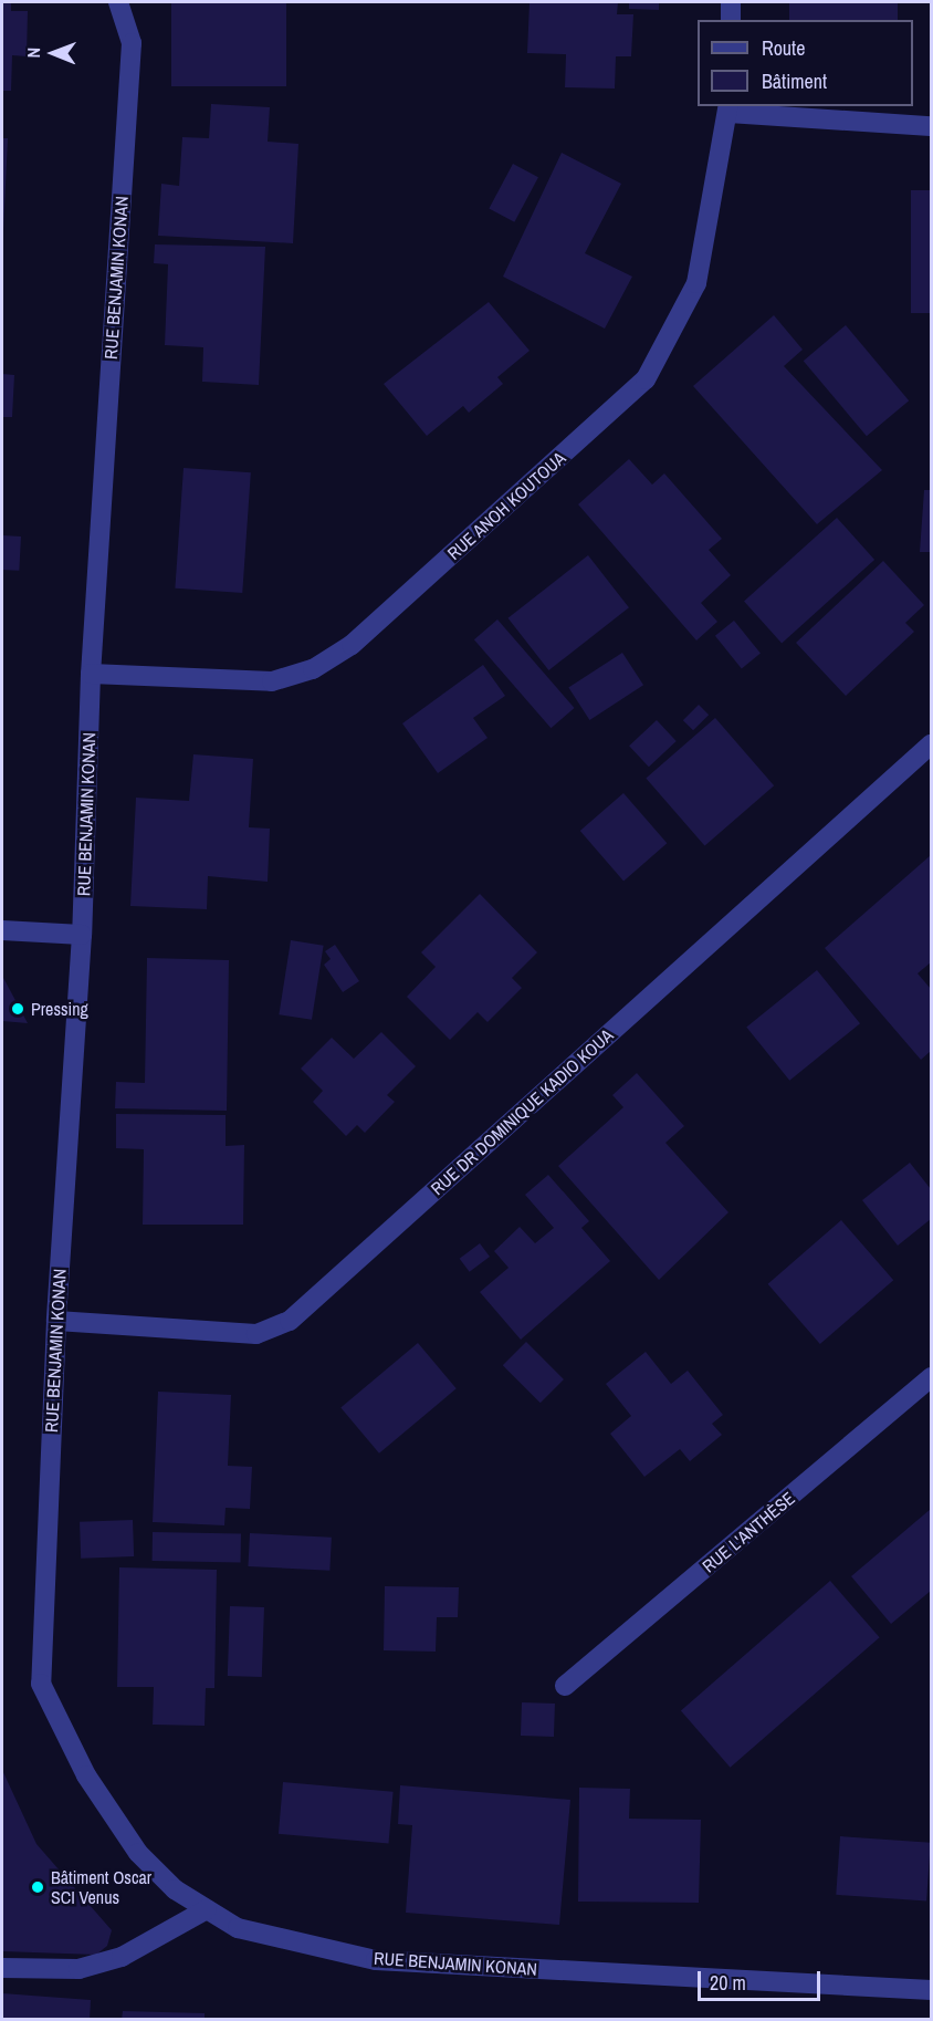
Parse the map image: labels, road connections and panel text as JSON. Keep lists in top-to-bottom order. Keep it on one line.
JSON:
{"streets":{"street":["RUE BENJAMIN KONAN","RUE ANOH KOUTOUA","RUE DR DOMINIQUE KADIO KOUA","RUE L'ANTHÈSE"]},"crossings":[["RUE BENJAMIN KONAN","RUE ANOH KOUTOUA"],["RUE BENJAMIN KONAN","RUE DR DOMINIQUE KADIO KOUA"]],"places":["Pressing","Bâtiment Oscar SCI Venus"],"legend":["Route","Bâtiment"],"scale_bar":"20 m","north":"left"}
